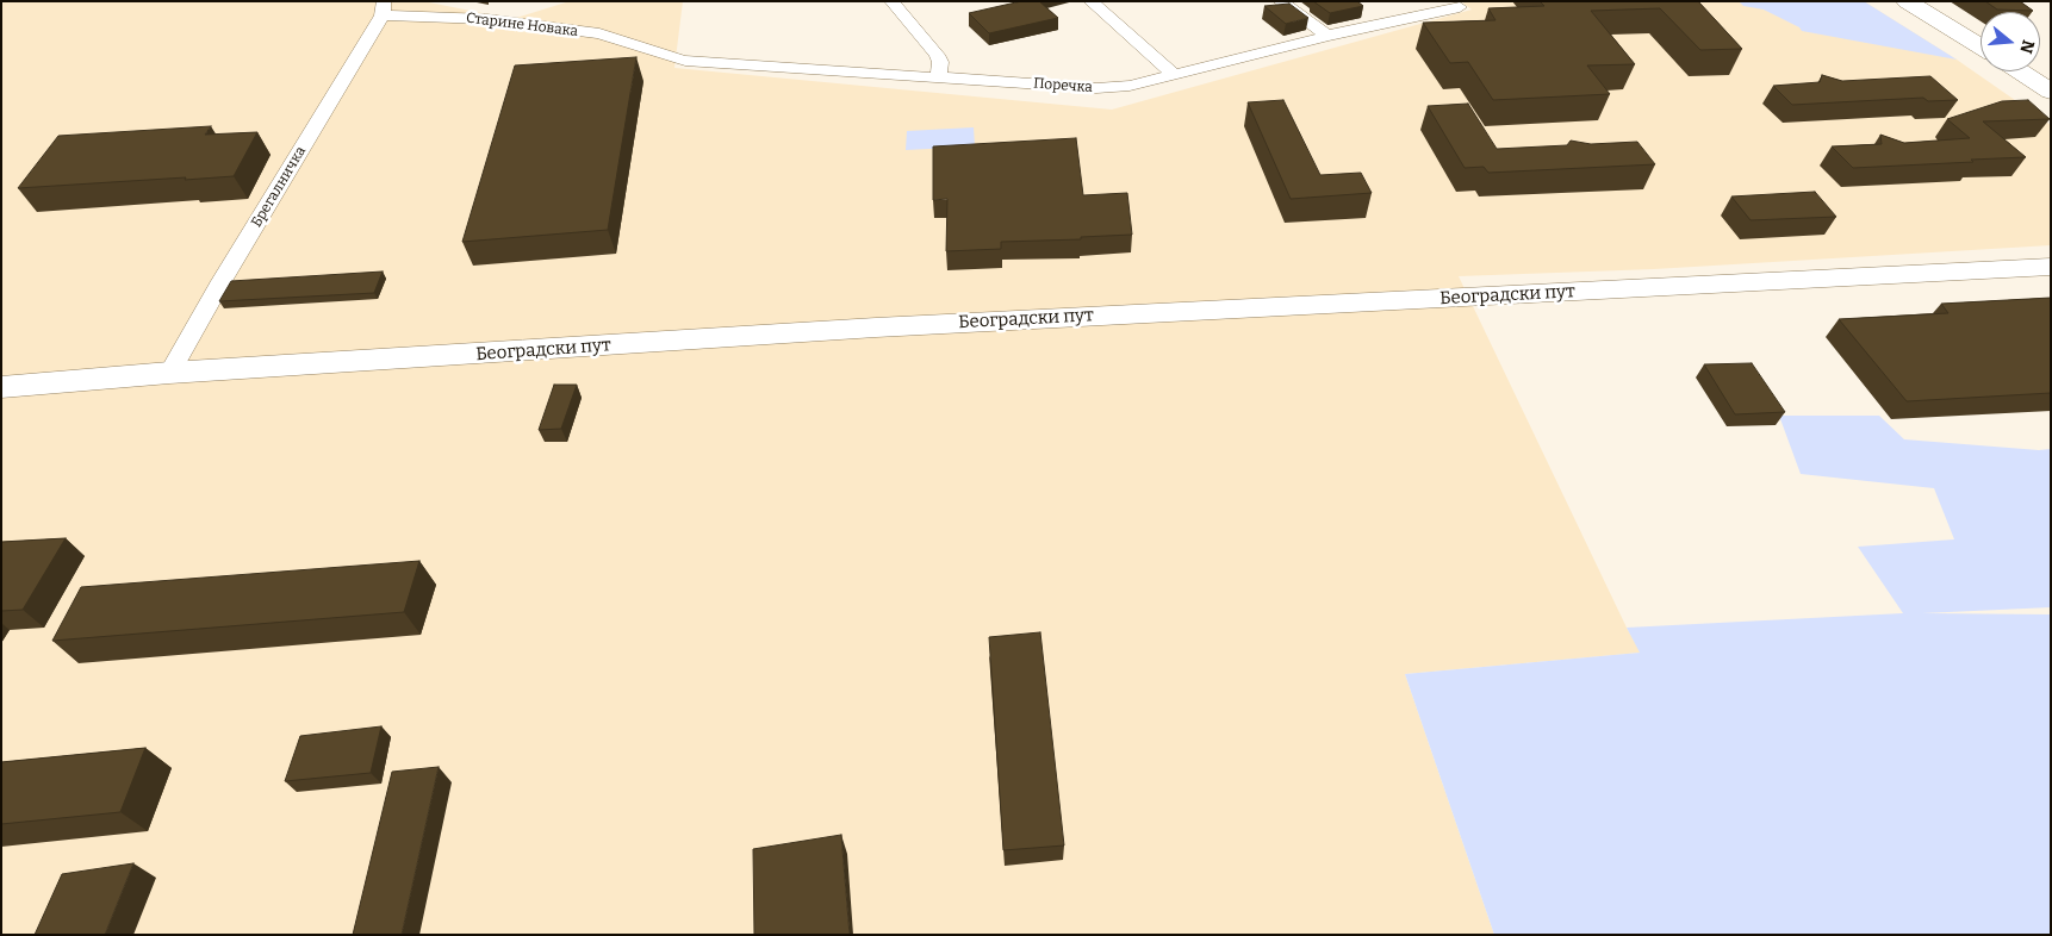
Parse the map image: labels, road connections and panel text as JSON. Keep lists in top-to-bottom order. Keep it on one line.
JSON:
{"streets":{"main road":["Београдски пут"],"street":["Старине Новака","Поречка","Брегалничка"]},"crossings":[["Старине Новака","Поречка"],["Старине Новака","Брегалничка"],["Брегалничка","Београдски пут"]],"north":"right"}
